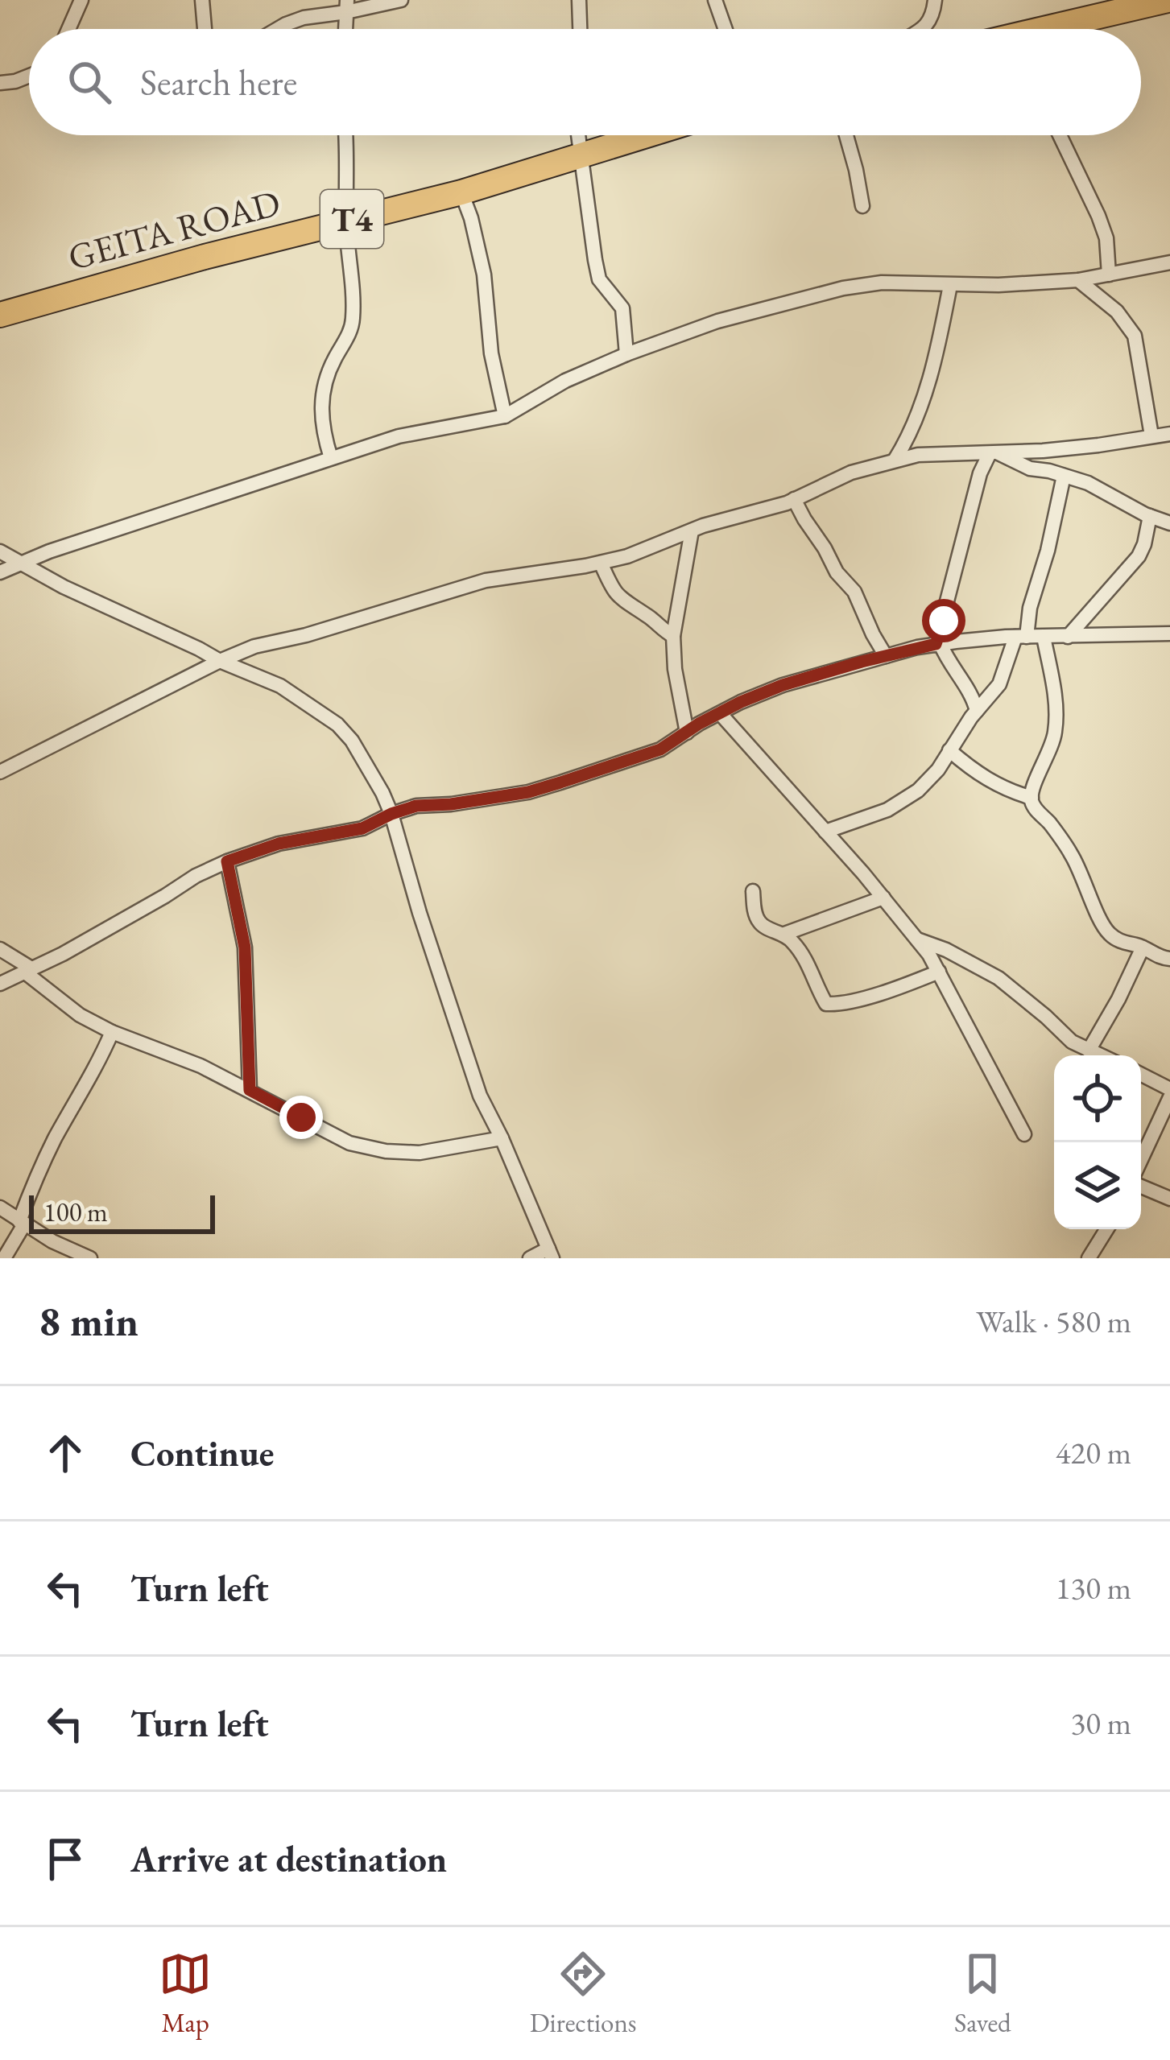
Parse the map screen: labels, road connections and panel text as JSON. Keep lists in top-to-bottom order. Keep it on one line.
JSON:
{"streets":{"highway":["T4","GEITA ROAD"]},"scale_bar":"100 m","page":{"search":"Search here","scale":"100 m","heading":["8 min","Walk · 580 m"],"list":[["Continue","420 m"],["Turn left","130 m"],["Turn left","30 m"],"Arrive at destination"],"nav":["Map","Directions","Saved"]}}
